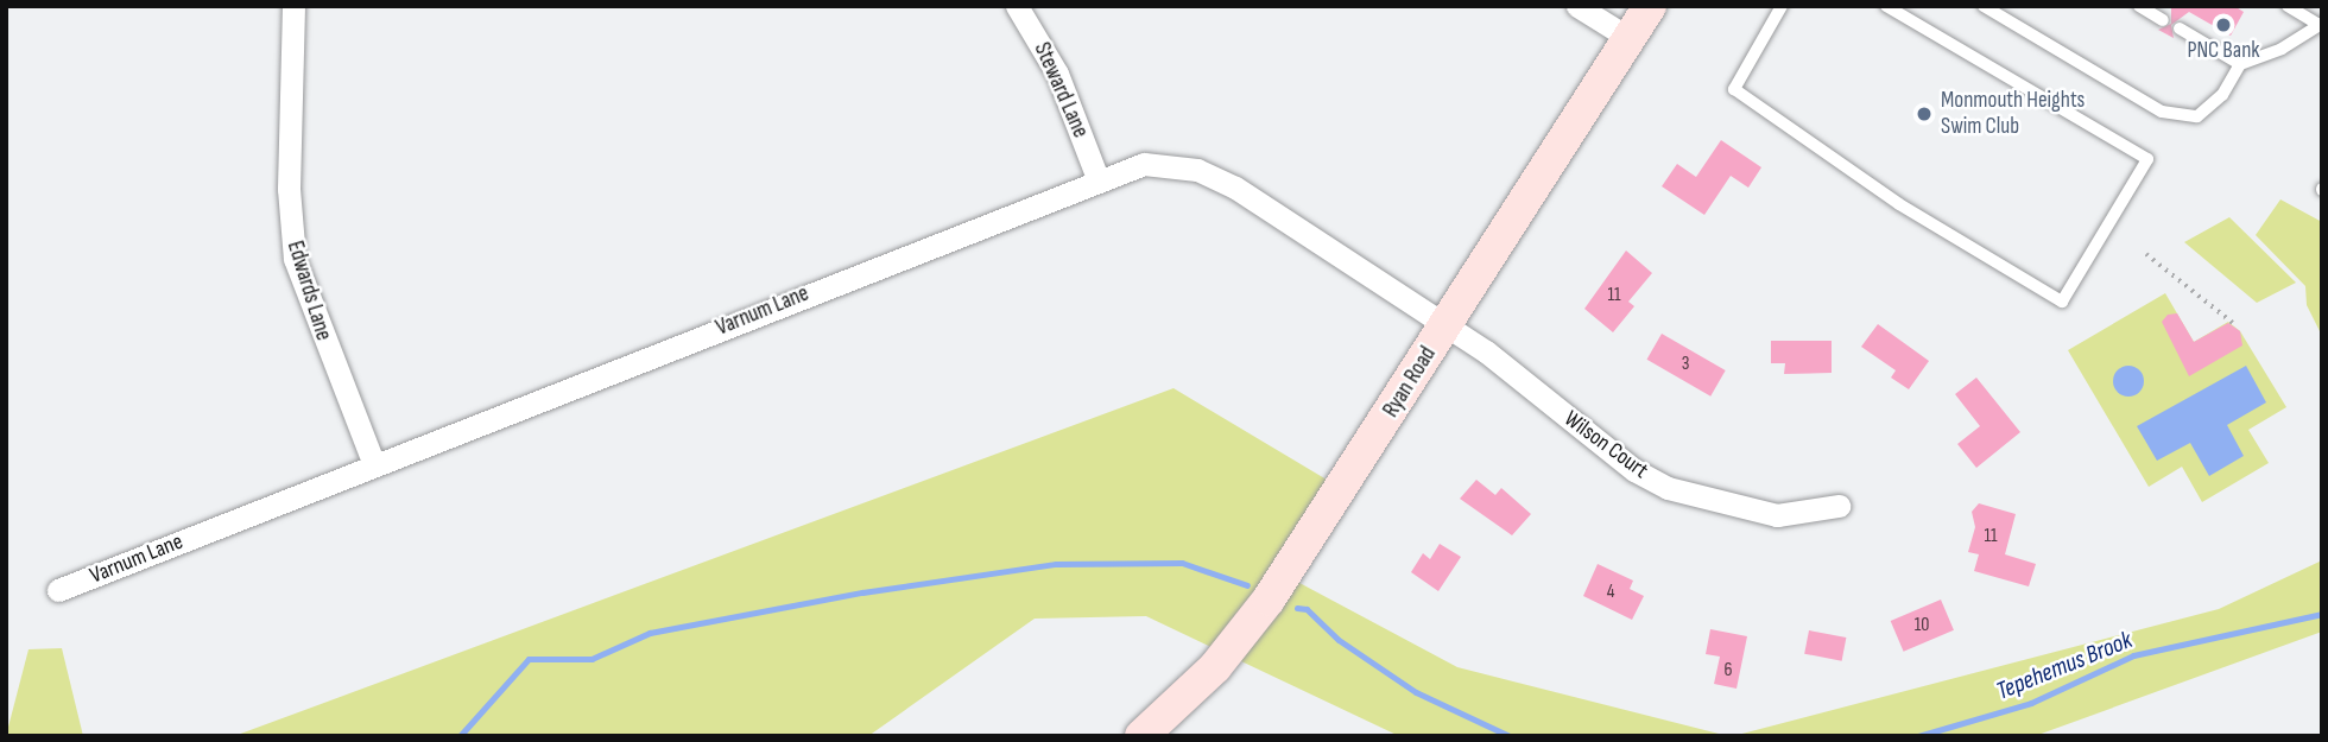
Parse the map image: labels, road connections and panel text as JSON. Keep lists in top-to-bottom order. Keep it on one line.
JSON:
{"streets":{"street":["Steward Lane","Edwards Lane","Varnum Lane","Ryan Road","Wilson Court"]},"crossings":[["Steward Lane","Varnum Lane"],["Edwards Lane","Varnum Lane"],["Varnum Lane","Ryan Road"],["Varnum Lane","Wilson Court"],["Ryan Road","Wilson Court"]],"water":["Tepehemus Brook"],"places":["PNC Bank","Monmouth Heights Swim Club"],"house_numbers":["11","3","11","4","10","6"]}
